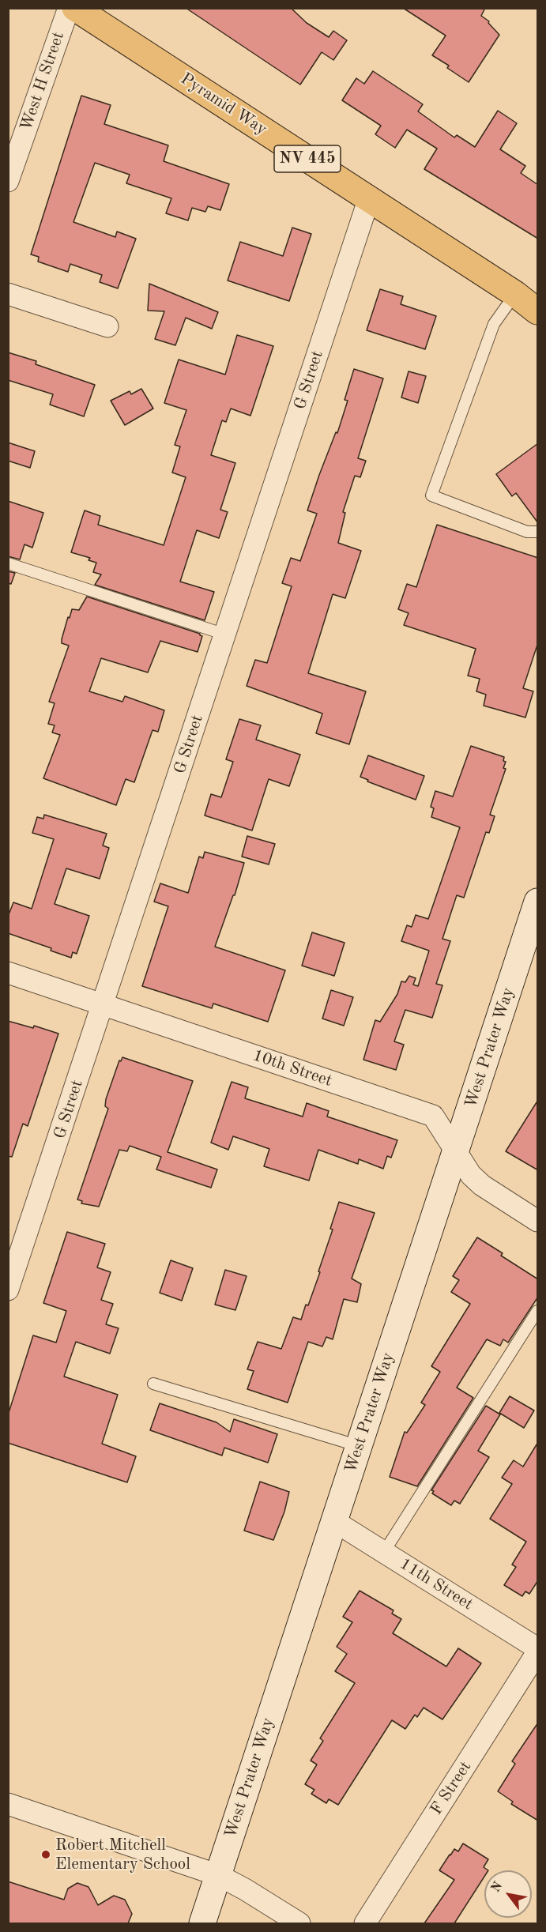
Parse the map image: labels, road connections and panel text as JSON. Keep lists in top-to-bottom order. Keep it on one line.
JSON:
{"streets":{"main road":["Pyramid Way","NV 445","West Prater Way"],"street":["West H Street","G Street","10th Street","11th Street","F Street"]},"crossings":[["Pyramid Way","G Street"],["G Street","10th Street"],["West Prater Way","10th Street"],["West Prater Way","11th Street"]],"places":["Robert Mitchell Elementary School"],"north":"top left"}
